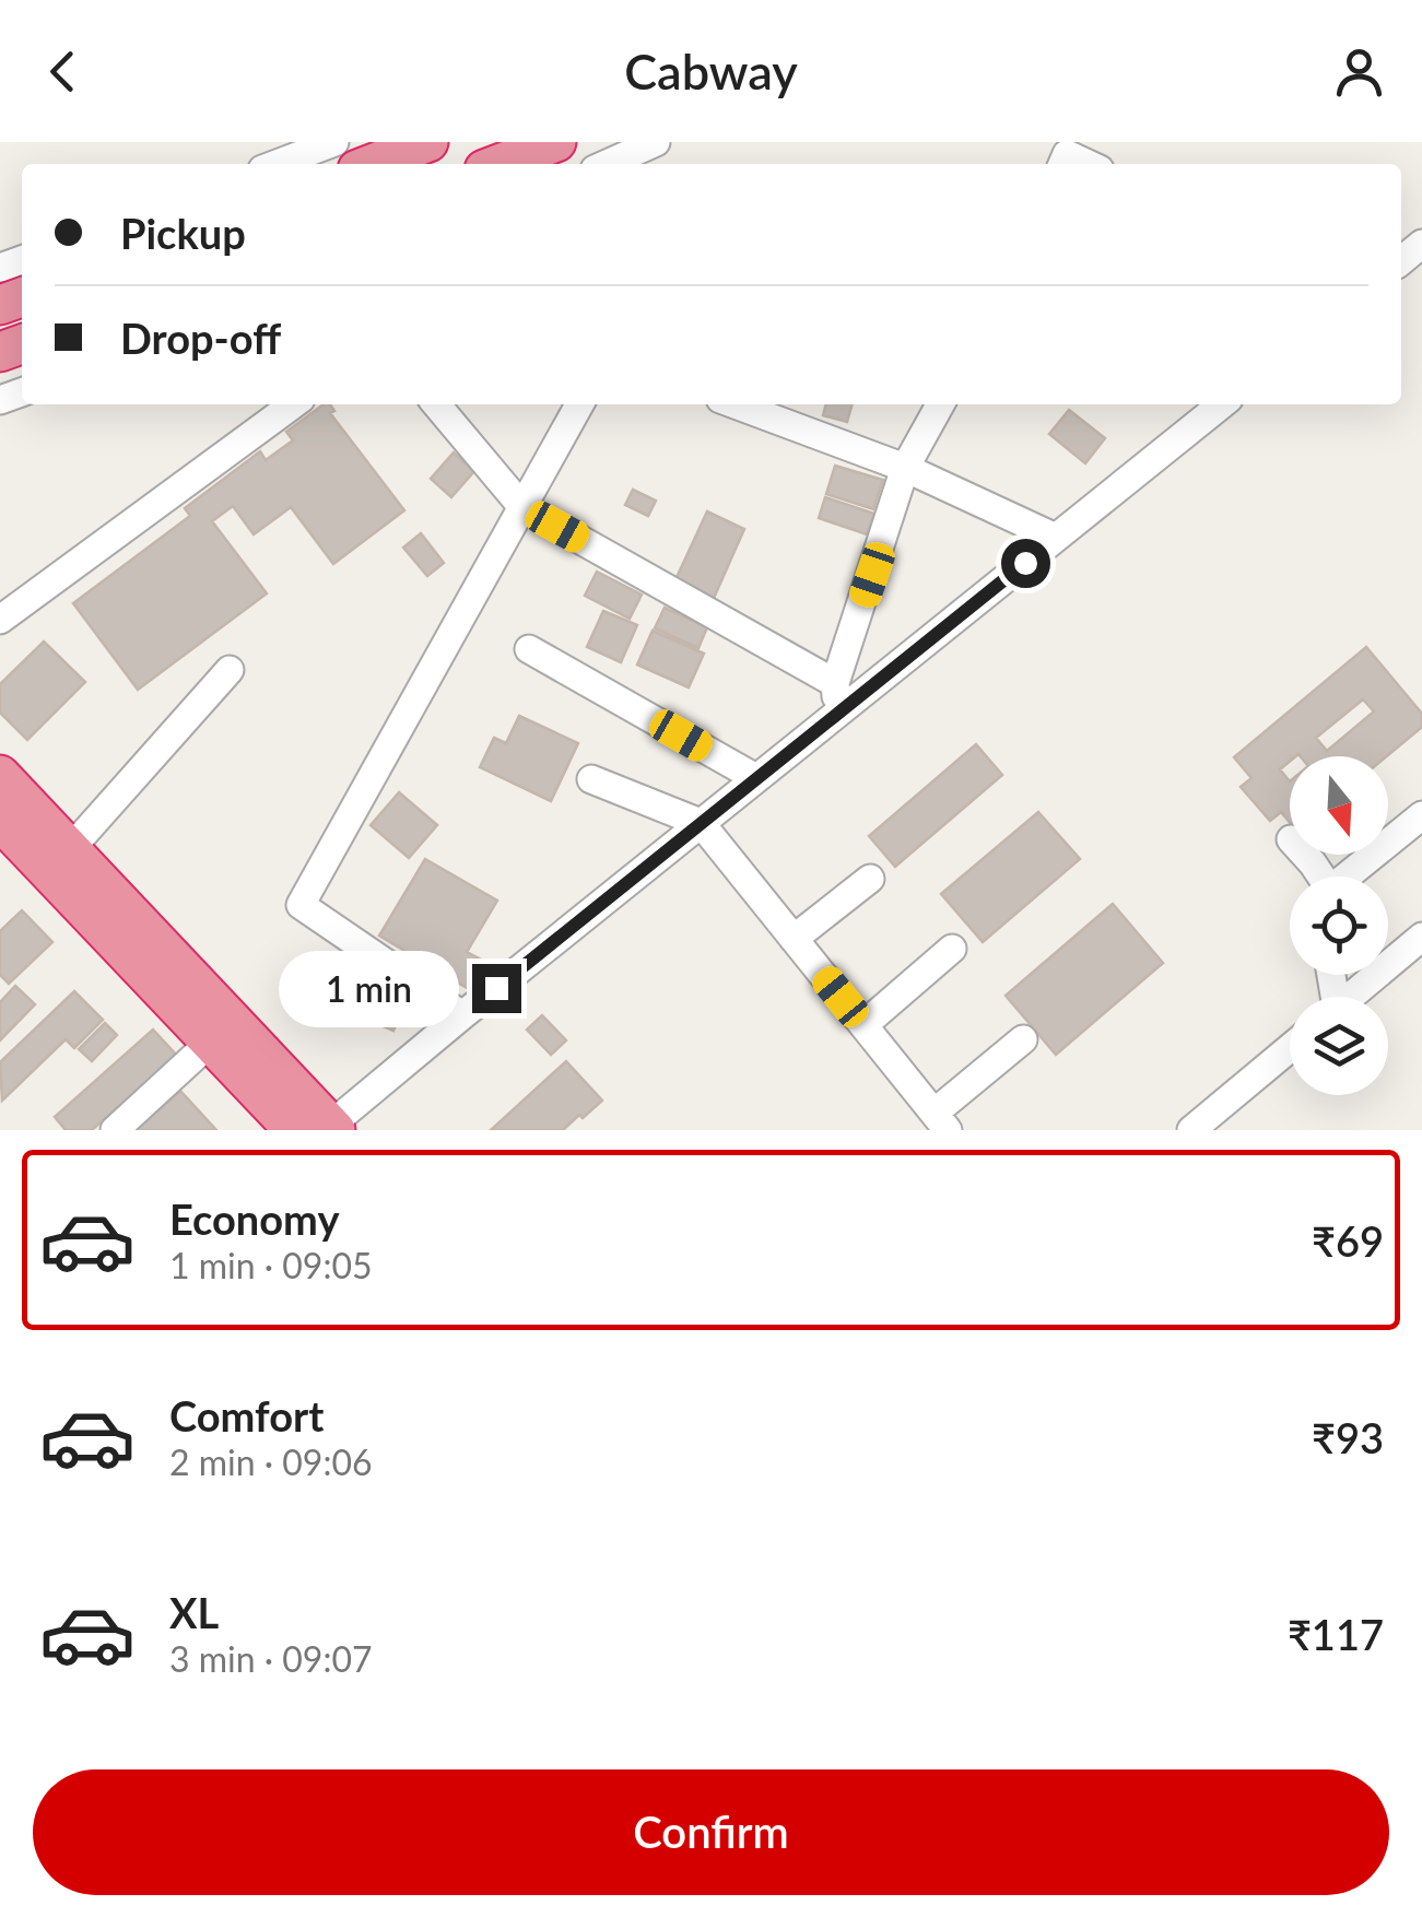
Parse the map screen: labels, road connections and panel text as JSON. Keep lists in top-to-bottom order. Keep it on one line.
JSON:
{"north":"bottom","page":{"header":"Cabway","banner":["Pickup","Drop-off"],"bubble":"1 min","list":[{"name":"Economy","note":"1 min · 09:05","value":"₹69"},{"name":"Comfort","note":"2 min · 09:06","value":"₹93"},{"name":"XL","note":"3 min · 09:07","value":"₹117"}],"buttons":"Confirm"}}
